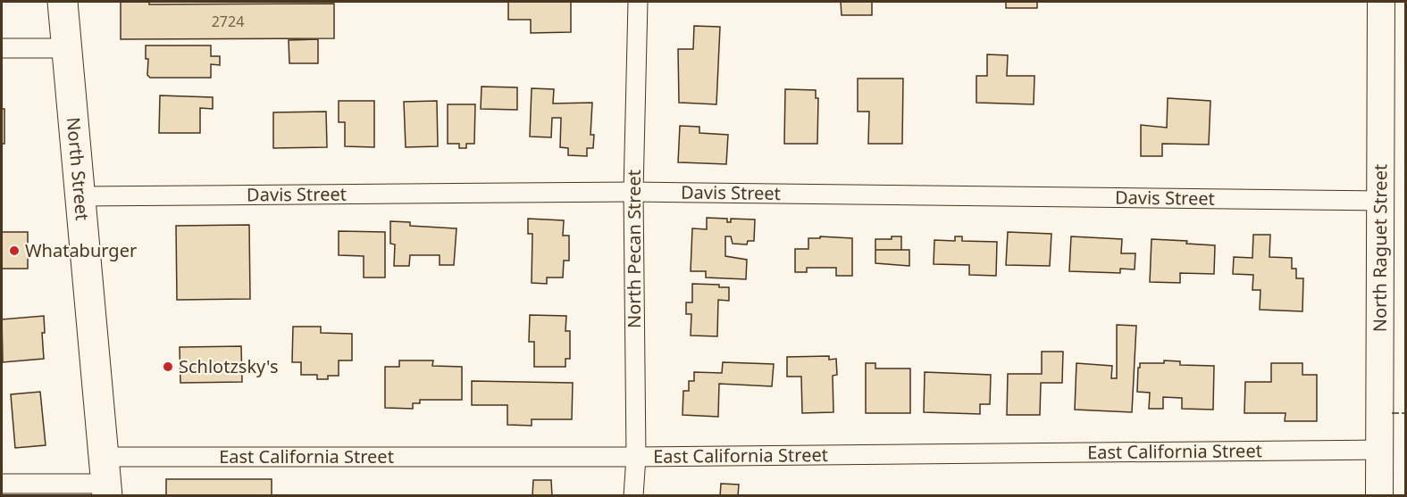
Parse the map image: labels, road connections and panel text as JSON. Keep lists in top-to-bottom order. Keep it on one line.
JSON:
{"streets":{"main road":["North Street"],"street":["Davis Street","North Pecan Street","North Raguet Street","East California Street"]},"crossings":[["North Street","Davis Street"],["North Street","East California Street"],["Davis Street","North Pecan Street"],["Davis Street","North Raguet Street"],["North Pecan Street","East California Street"],["North Raguet Street","East California Street"]],"places":["Whataburger","Schlotzsky's"],"house_numbers":["2724"]}
